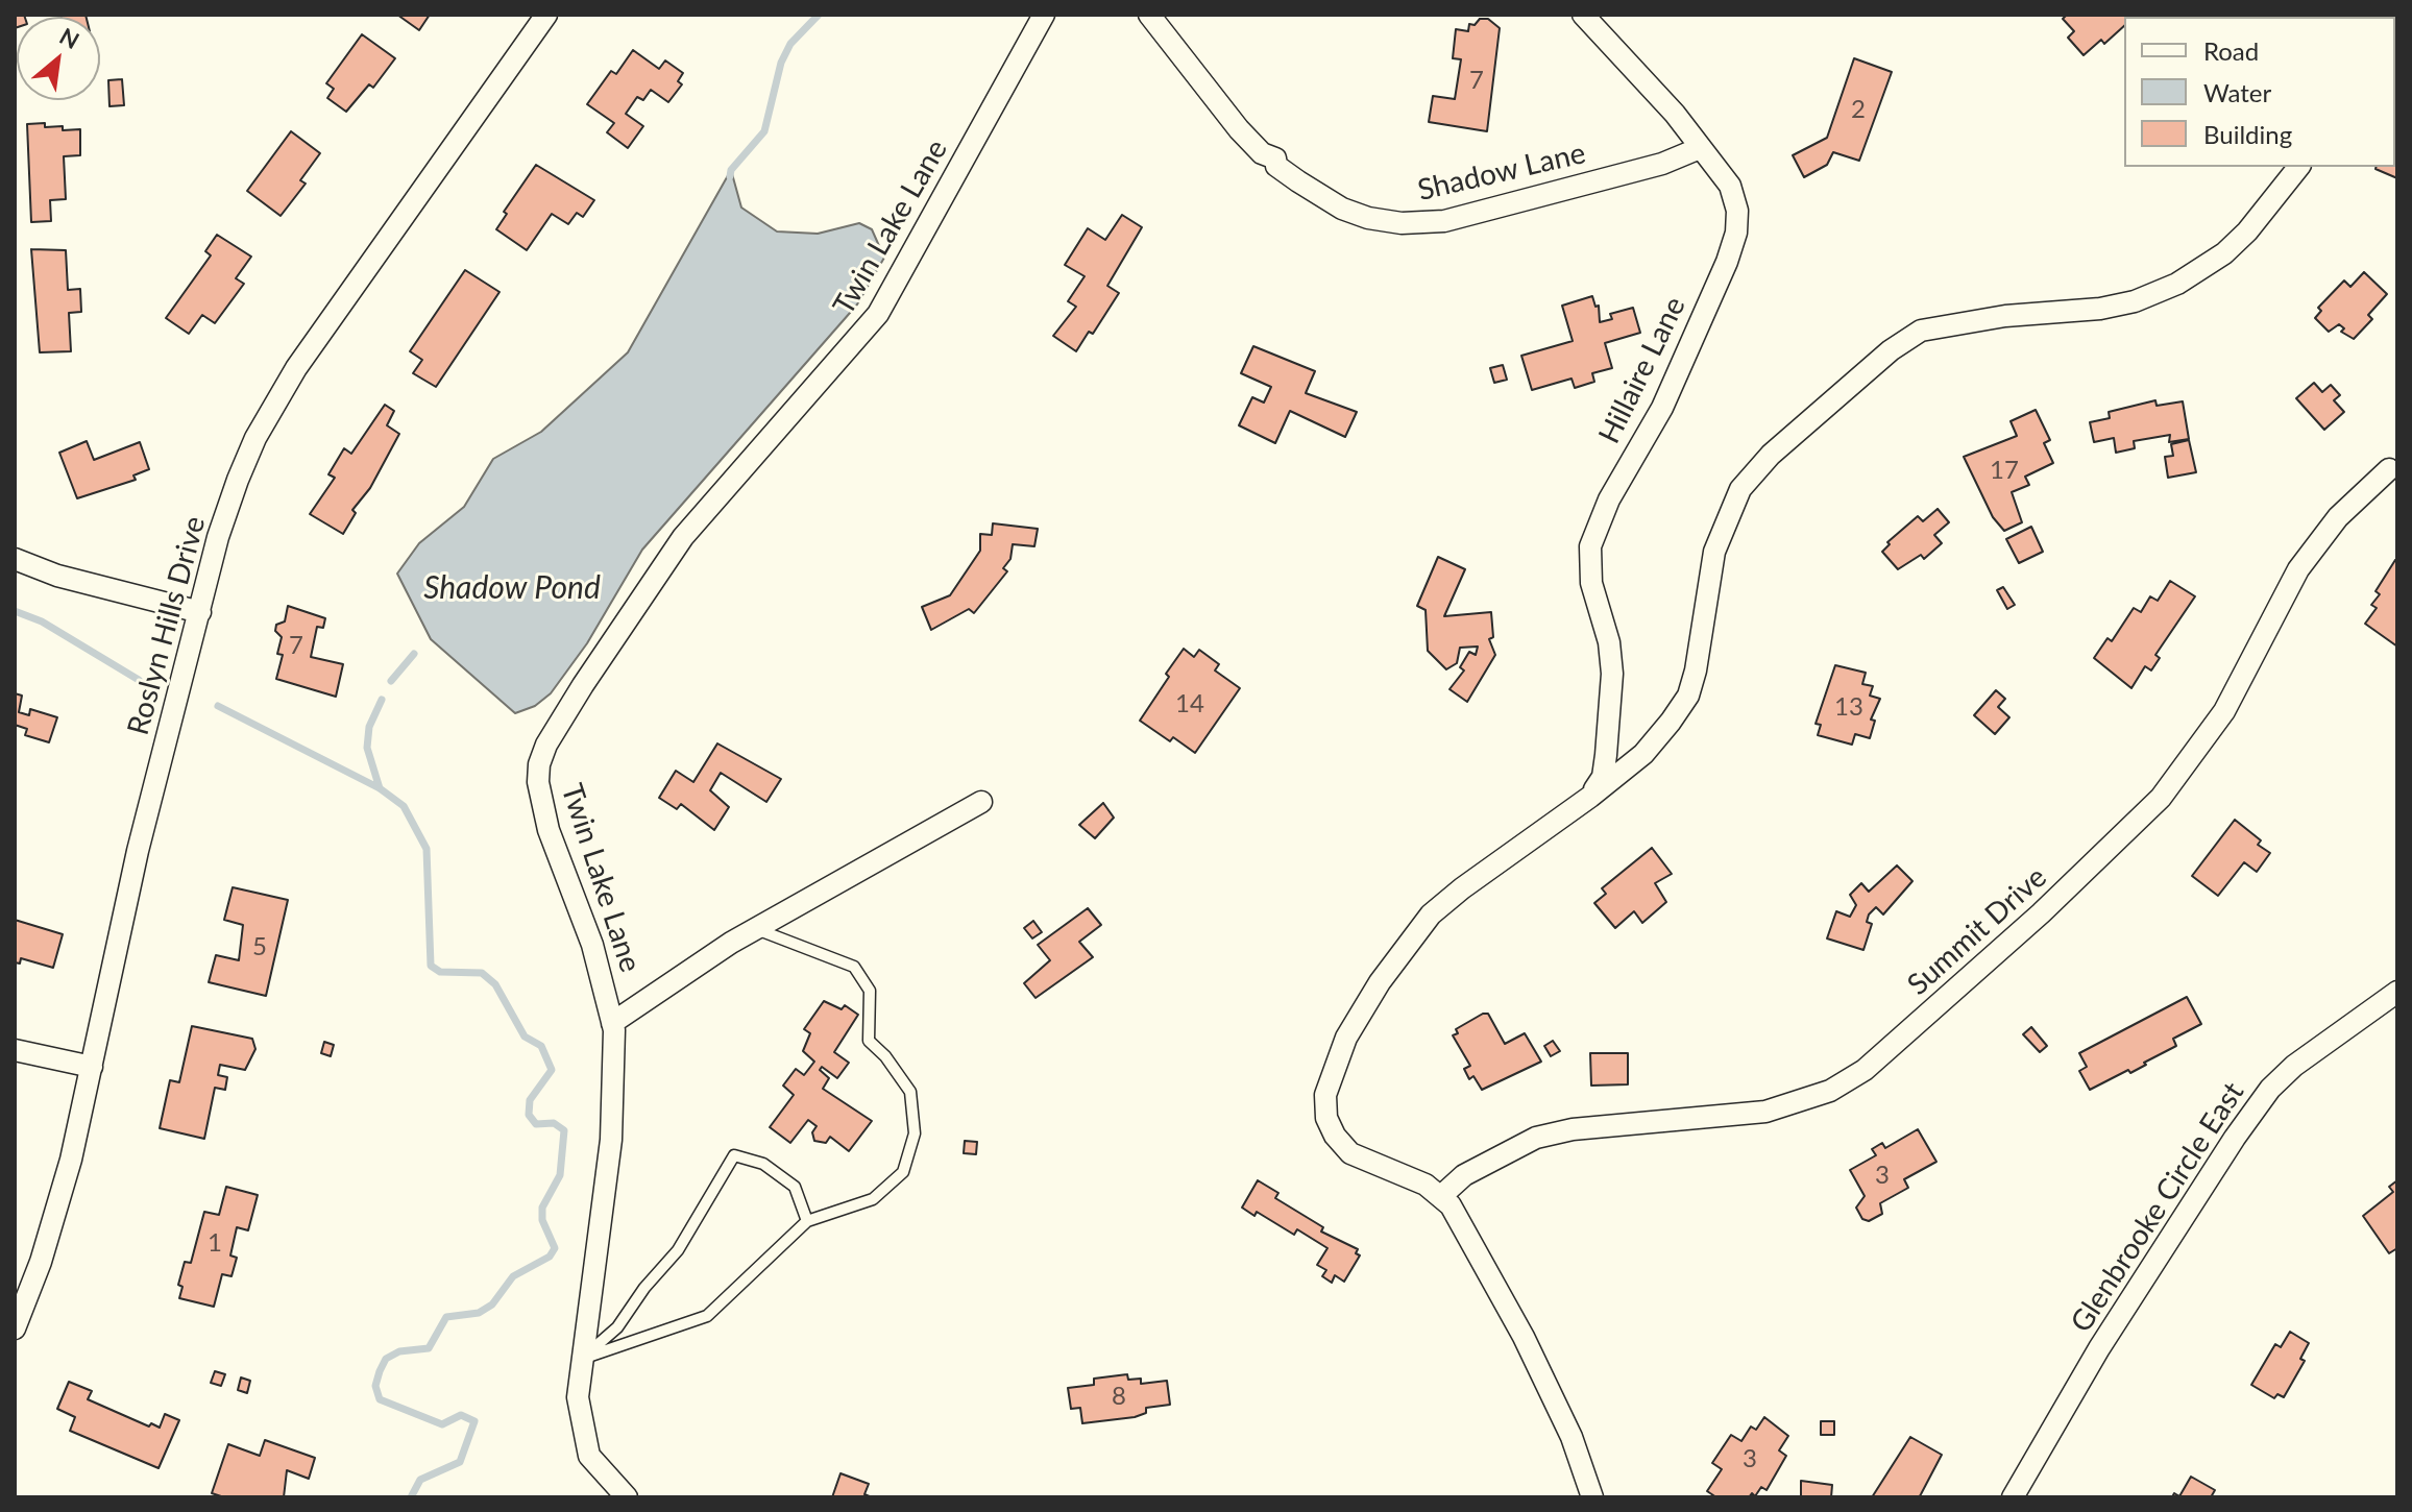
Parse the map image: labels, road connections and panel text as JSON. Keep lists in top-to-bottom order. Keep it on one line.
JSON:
{"streets":{"street":["Shadow Lane","Twin Lake Lane","Hillaire Lane","Roslyn Hills Drive","Summit Drive","Glenbrooke Circle East"]},"crossings":[["Shadow Lane","Hillaire Lane"]],"water":["Shadow Pond"],"house_numbers":["7","2","17","7","14","13","5","3","1","8","3"],"legend":["Road","Water","Building"],"north":"top right"}
